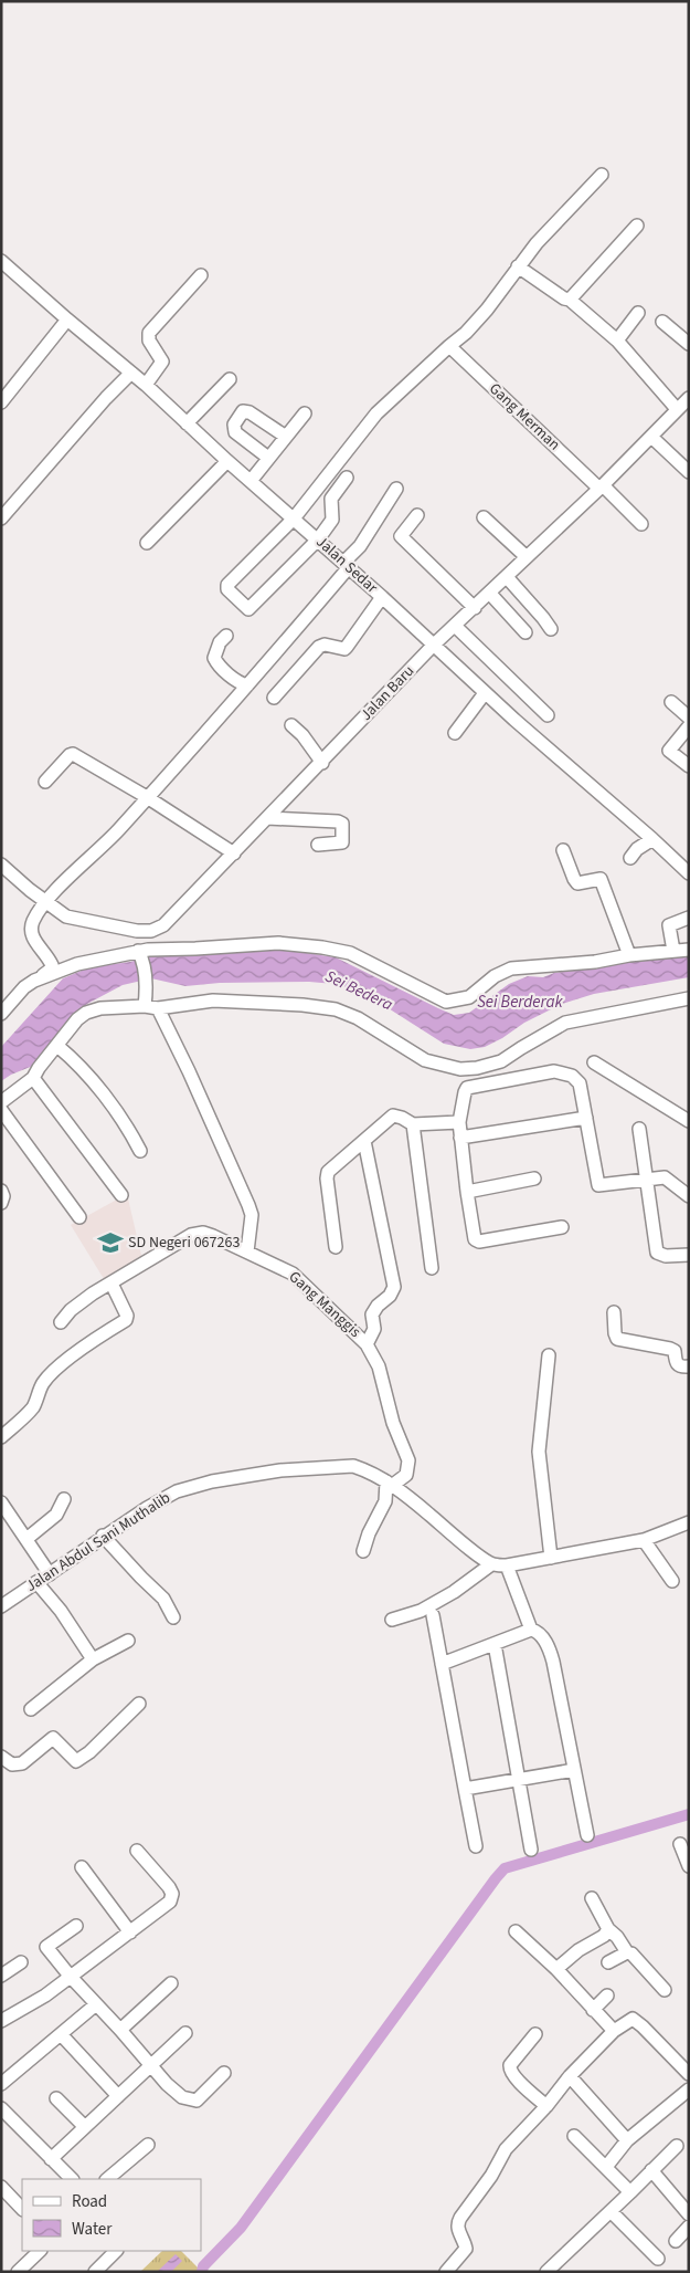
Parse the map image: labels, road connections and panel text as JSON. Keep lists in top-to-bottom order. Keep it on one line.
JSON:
{"streets":{"street":["Gang Merman","Jalan Sedar","Jalan Baru","Gang Manggis","Jalan Abdul Sani Muthalib"]},"crossings":[["Gang Merman","Jalan Baru"],["Jalan Sedar","Jalan Baru"],["Gang Manggis","Jalan Abdul Sani Muthalib"]],"water":["Sei Bedera","Sei Berderak"],"places":{"school or university":["SD Negeri 067263"]},"legend":["Road","Water"]}
